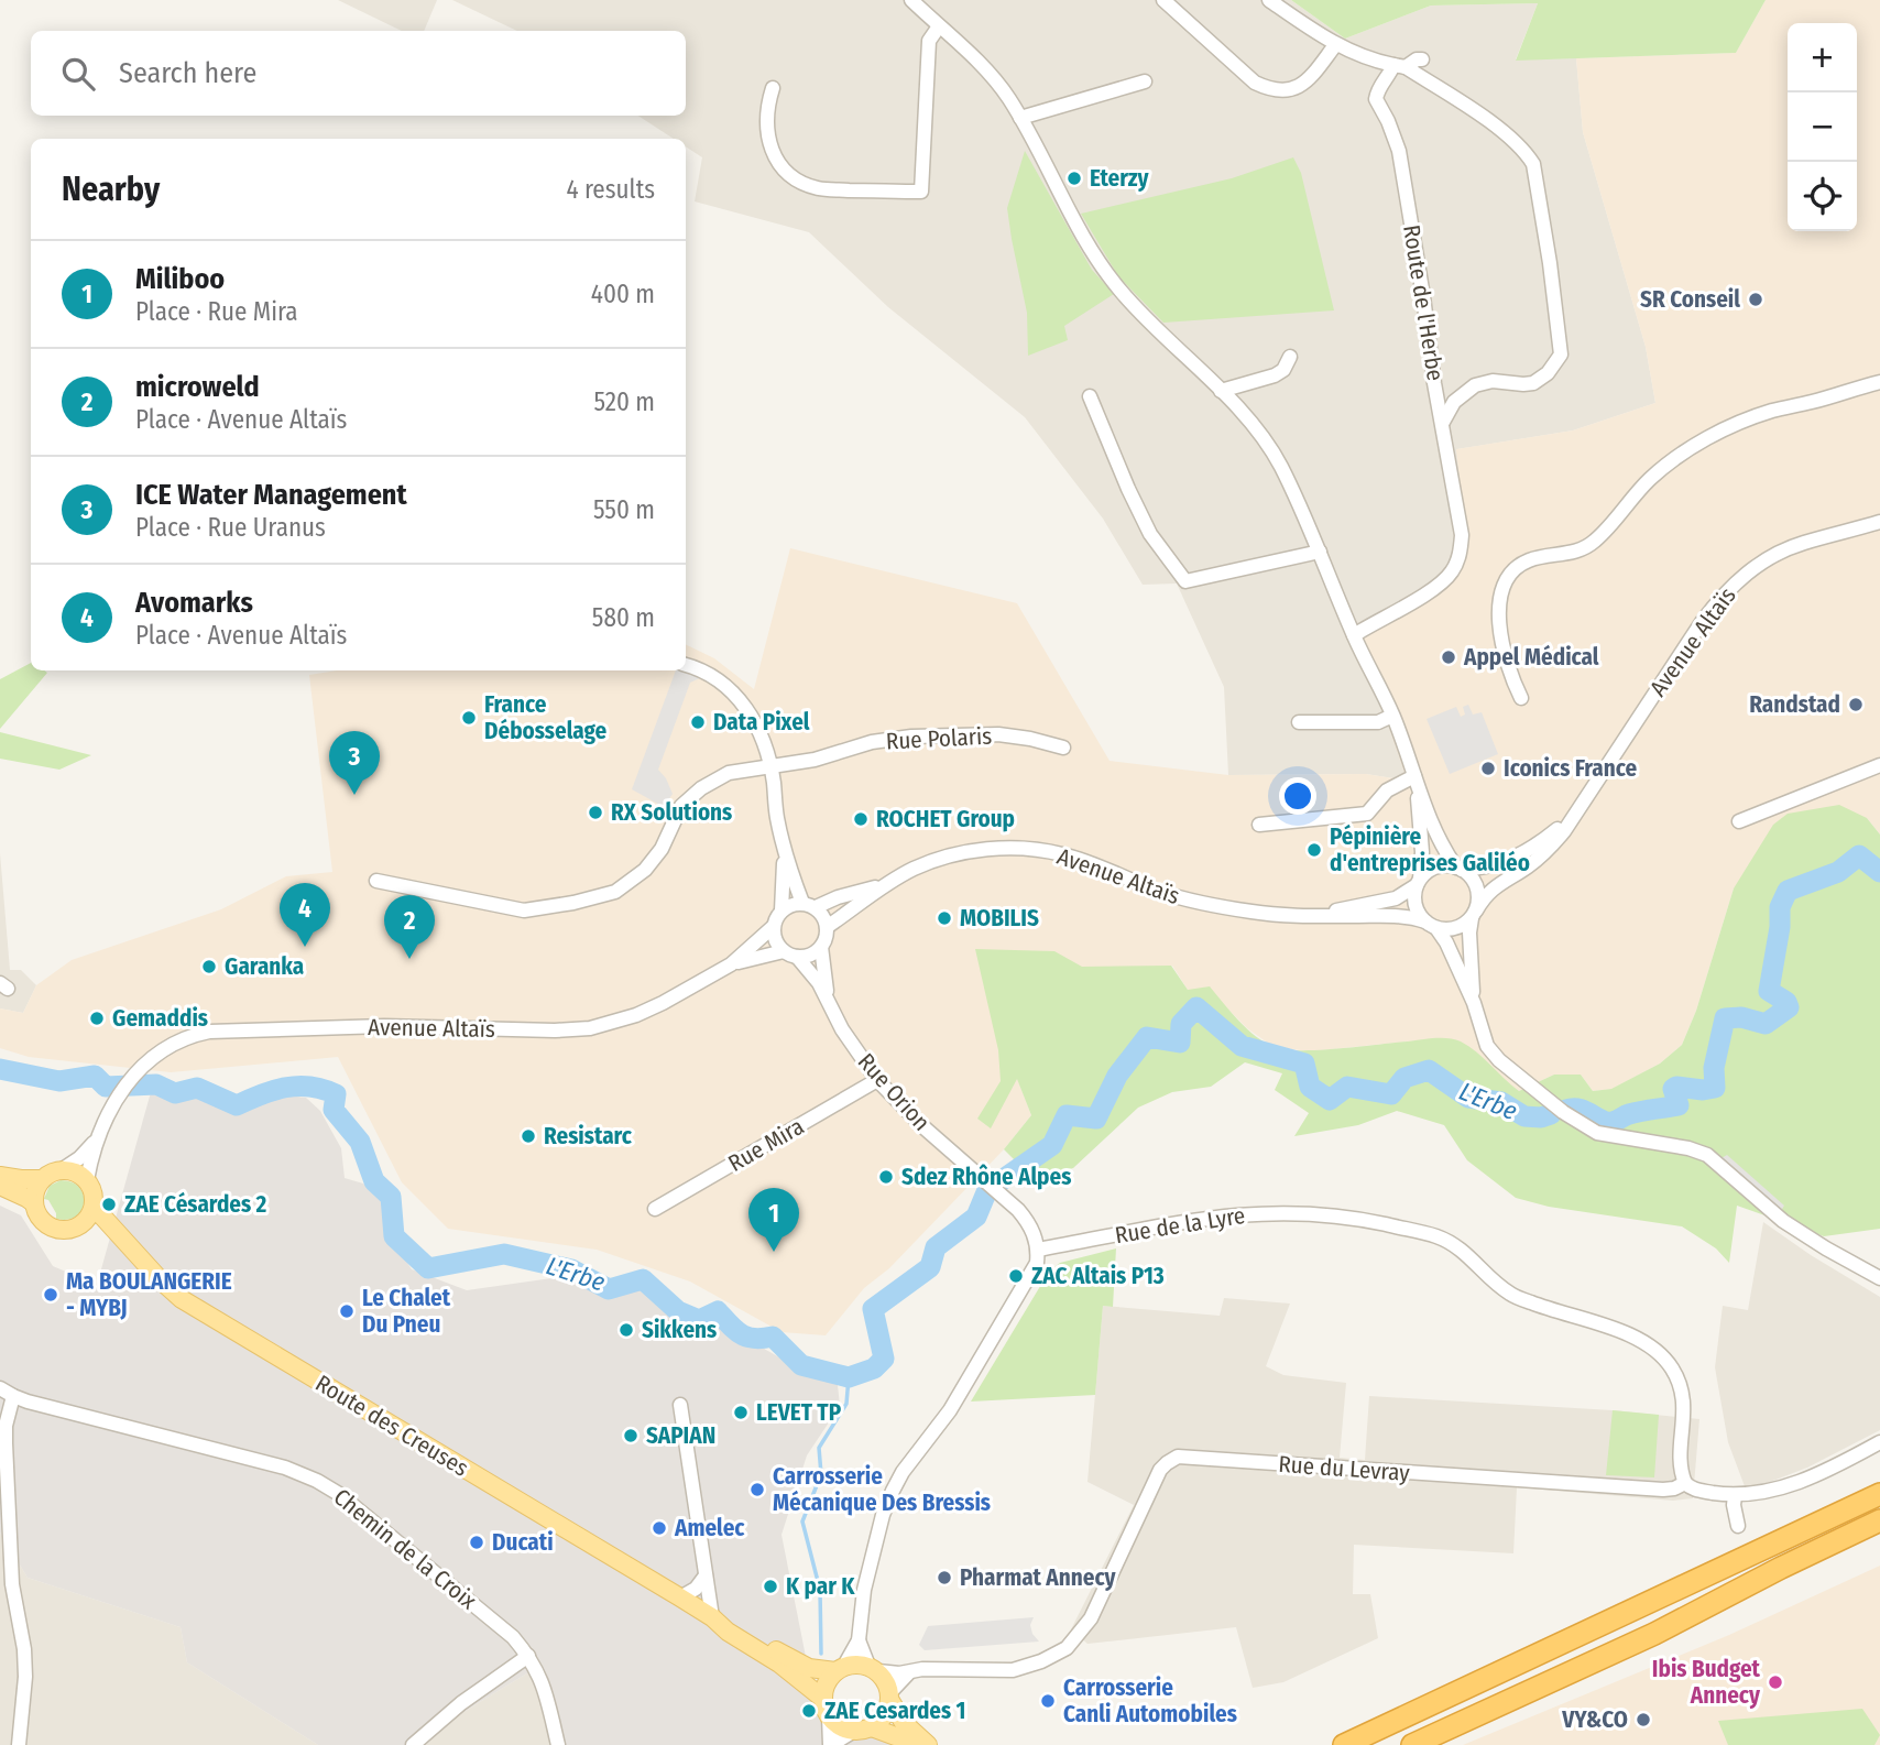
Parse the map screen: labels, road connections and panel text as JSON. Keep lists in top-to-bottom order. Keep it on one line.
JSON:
{"streets":{"main road":["Route des Creuses"],"street":["Route de l'Herbe","Avenue Altaïs","Rue Polaris","Rue Orion","Rue Mira","Rue de la Lyre","Rue du Levray","Chemin de la Croix"]},"crossings":[["Avenue Altaïs","Rue Orion"],["Rue Orion","Rue Mira"],["Rue Orion","Rue de la Lyre"],["Rue de la Lyre","Rue du Levray"],["Route des Creuses","Rue du Levray"]],"water":["L'Erbe"],"places":["Eterzy","SR Conseil","Appel Médical","Randstad","France Débosselage","Data Pixel","Iconics France","RX Solutions","ROCHET Group","Pépinière d'entreprises Galiléo","MOBILIS","Garanka","Gemaddis","Resistarc","Sdez Rhône Alpes","ZAE Césardes 2","ZAC Altais P13","Ma BOULANGERIE - MYBJ","Le Chalet Du Pneu","Sikkens","LEVET TP","SAPIAN","Carrosserie Mécanique Des Bressis","Amelec","Ducati","Pharmat Annecy","K par K","Ibis Budget Annecy","Carrosserie Canli Automobiles","ZAE Cesardes 1","VY&CO"],"page":{"map_buttons":["+","−"],"search":"Search here","heading":["Nearby","4 results"],"list":[{"mark":"1","name":"Miliboo","note":"Place · Rue Mira","value":"400 m"},{"mark":"2","name":"microweld","note":"Place · Avenue Altaïs","value":"520 m"},{"mark":"3","name":"ICE Water Management","note":"Place · Rue Uranus","value":"550 m"},{"mark":"4","name":"Avomarks","note":"Place · Avenue Altaïs","value":"580 m"}],"pins":["3","4","2","1"]}}
